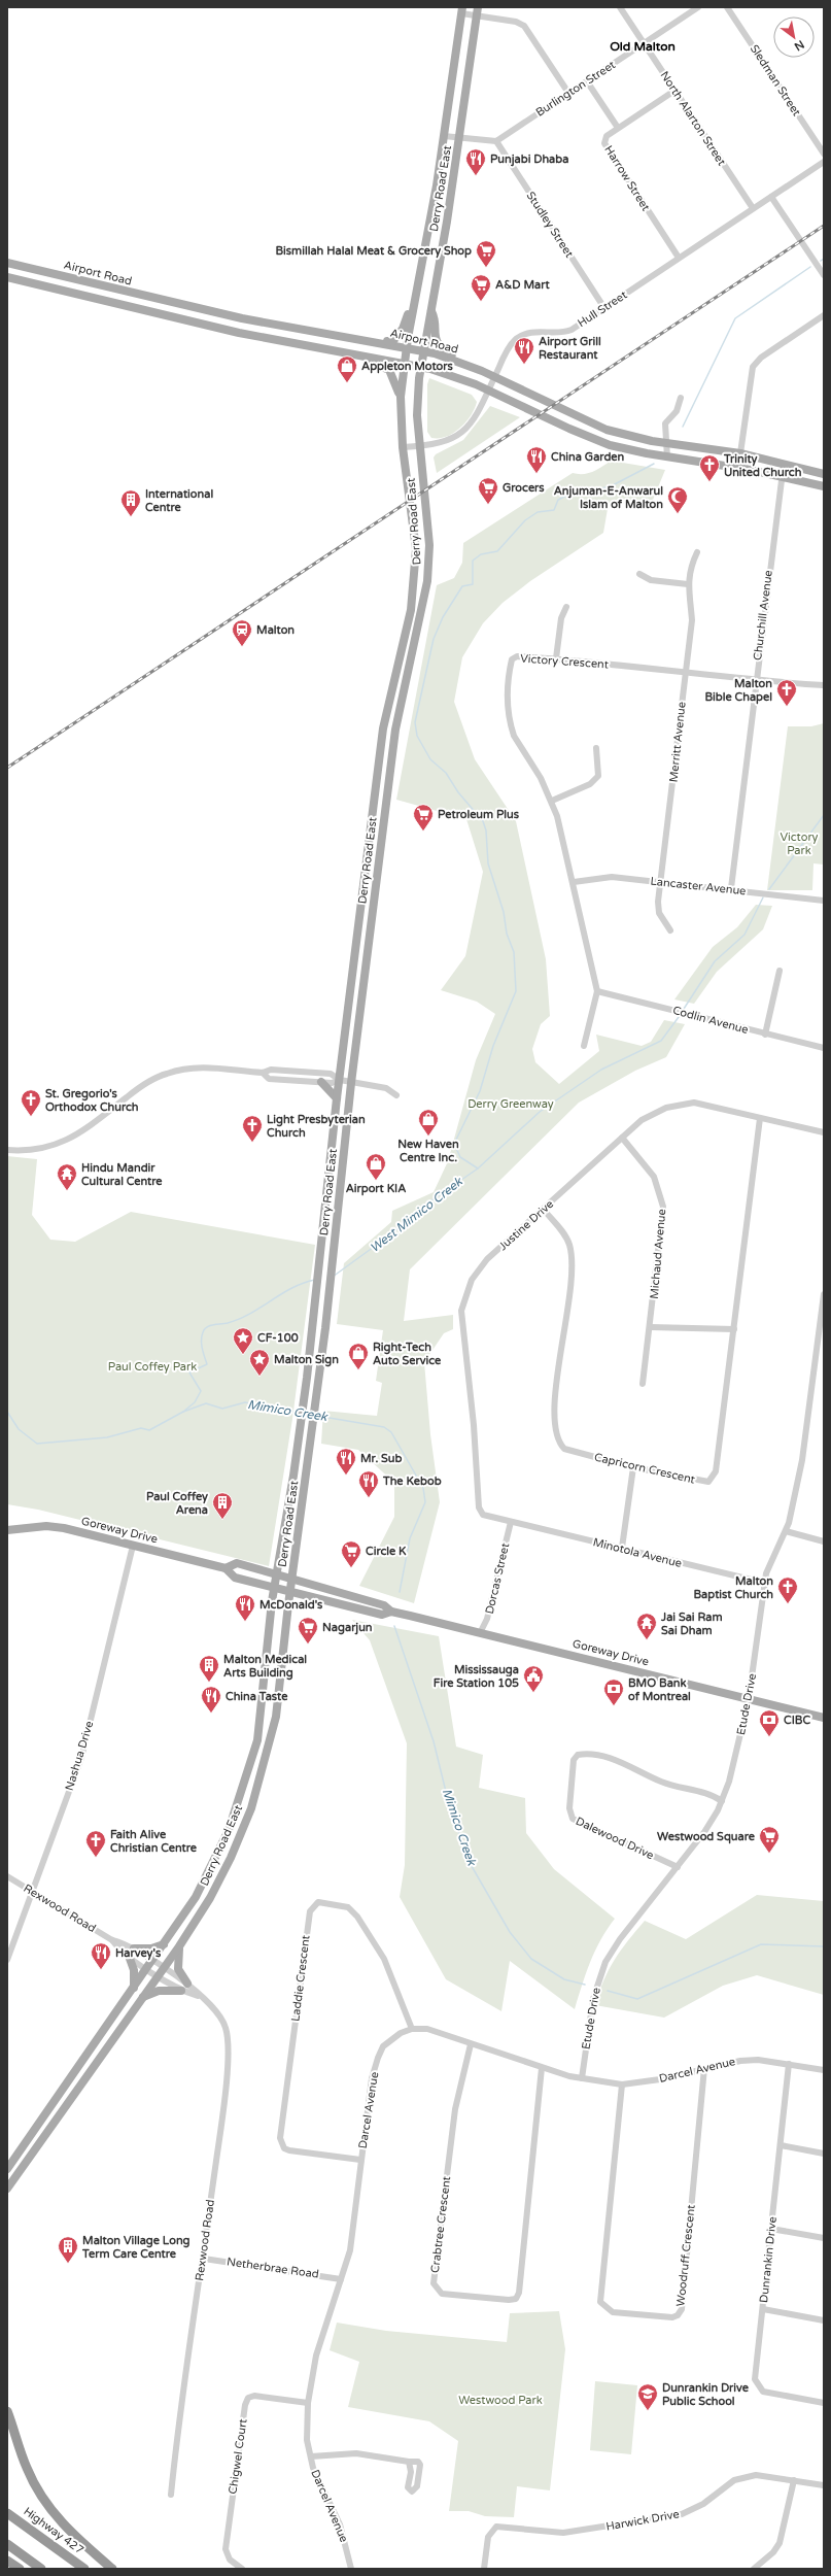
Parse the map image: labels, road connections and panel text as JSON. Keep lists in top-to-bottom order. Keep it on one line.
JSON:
{"streets":{"highway":["Highway 427"],"main road":["Derry Road East","Airport Road","Goreway Drive"],"street":["Sledman Street","Burlington Street","North Alarton Street","Harrow Street","Studley Street","Hull Street","Churchill Avenue","Victory Crescent","Merritt Avenue","Lancaster Avenue","Codlin Avenue","Justine Drive","Michaud Avenue","Capricorn Crescent","Minotola Avenue","Dorcas Street","Etude Drive","Nashua Drive","Dalewood Drive","Rexwood Road","Laddie Crescent","Darcel Avenue","Crabtree Crescent","Woodruff Crescent","Dunrankin Drive","Netherbrae Road","Chigwel Court","Harwick Drive"]},"crossings":[["Burlington Street","North Alarton Street"],["Burlington Street","Harrow Street"],["Burlington Street","Studley Street"],["North Alarton Street","Hull Street"],["Harrow Street","Hull Street"],["Derry Road East","Airport Road"],["Derry Road East","Hull Street"],["Derry Road East","Goreway Drive"],["Derry Road East","Rexwood Road"],["Studley Street","Hull Street"],["Airport Road","Hull Street"],["Airport Road","Churchill Avenue"],["Churchill Avenue","Victory Crescent"],["Churchill Avenue","Lancaster Avenue"],["Victory Crescent","Merritt Avenue"],["Victory Crescent","Lancaster Avenue"],["Victory Crescent","Codlin Avenue"],["Merritt Avenue","Lancaster Avenue"],["Justine Drive","Michaud Avenue"],["Justine Drive","Capricorn Crescent"],["Justine Drive","Minotola Avenue"],["Justine Drive","Dorcas Street"],["Goreway Drive","Dorcas Street"],["Goreway Drive","Etude Drive"],["Goreway Drive","Nashua Drive"],["Minotola Avenue","Dorcas Street"],["Minotola Avenue","Etude Drive"],["Etude Drive","Dalewood Drive"],["Etude Drive","Darcel Avenue"],["Nashua Drive","Rexwood Road"],["Rexwood Road","Netherbrae Road"],["Laddie Crescent","Darcel Avenue"],["Darcel Avenue","Crabtree Crescent"],["Darcel Avenue","Woodruff Crescent"],["Darcel Avenue","Dunrankin Drive"],["Darcel Avenue","Netherbrae Road"],["Darcel Avenue","Chigwel Court"]],"districts":["Old Malton"],"water":["West Mimico Creek","Mimico Creek"],"parks":["Victory Park","Derry Greenway","Paul Coffey Park","Westwood Park"],"places":{"restaurant":["Punjabi Dhaba","Airport Grill Restaurant","China Garden","Mr. Sub","The Kebob","McDonald's","China Taste","Harvey's"],"supermarket":["Bismillah Halal Meat & Grocery Shop","A&D Mart","Grocers","Petroleum Plus","Circle K","Nagarjun","Westwood Square"],"shop":["Appleton Motors","New Haven Centre Inc.","Airport KIA","Right-Tech Auto Service"],"church":["Trinity United Church","Malton Bible Chapel","St. Gregorio's Orthodox Church","Light Presbyterian Church","Malton Baptist Church","Faith Alive Christian Centre"],"mosque":["Anjuman-E-Anwarul Islam of Malton"],"building":["International Centre","Paul Coffey Arena","Malton Medical Arts Building","Malton Village Long Term Care Centre"],"station":["Malton"],"temple":["Hindu Mandir Cultural Centre","Jai Sai Ram Sai Dham"],"place":["CF-100","Malton Sign"],"public building":["Mississauga Fire Station 105"],"bank":["BMO Bank of Montreal","CIBC"],"school or university":["Dunrankin Drive Public School"]},"north":"bottom right"}
